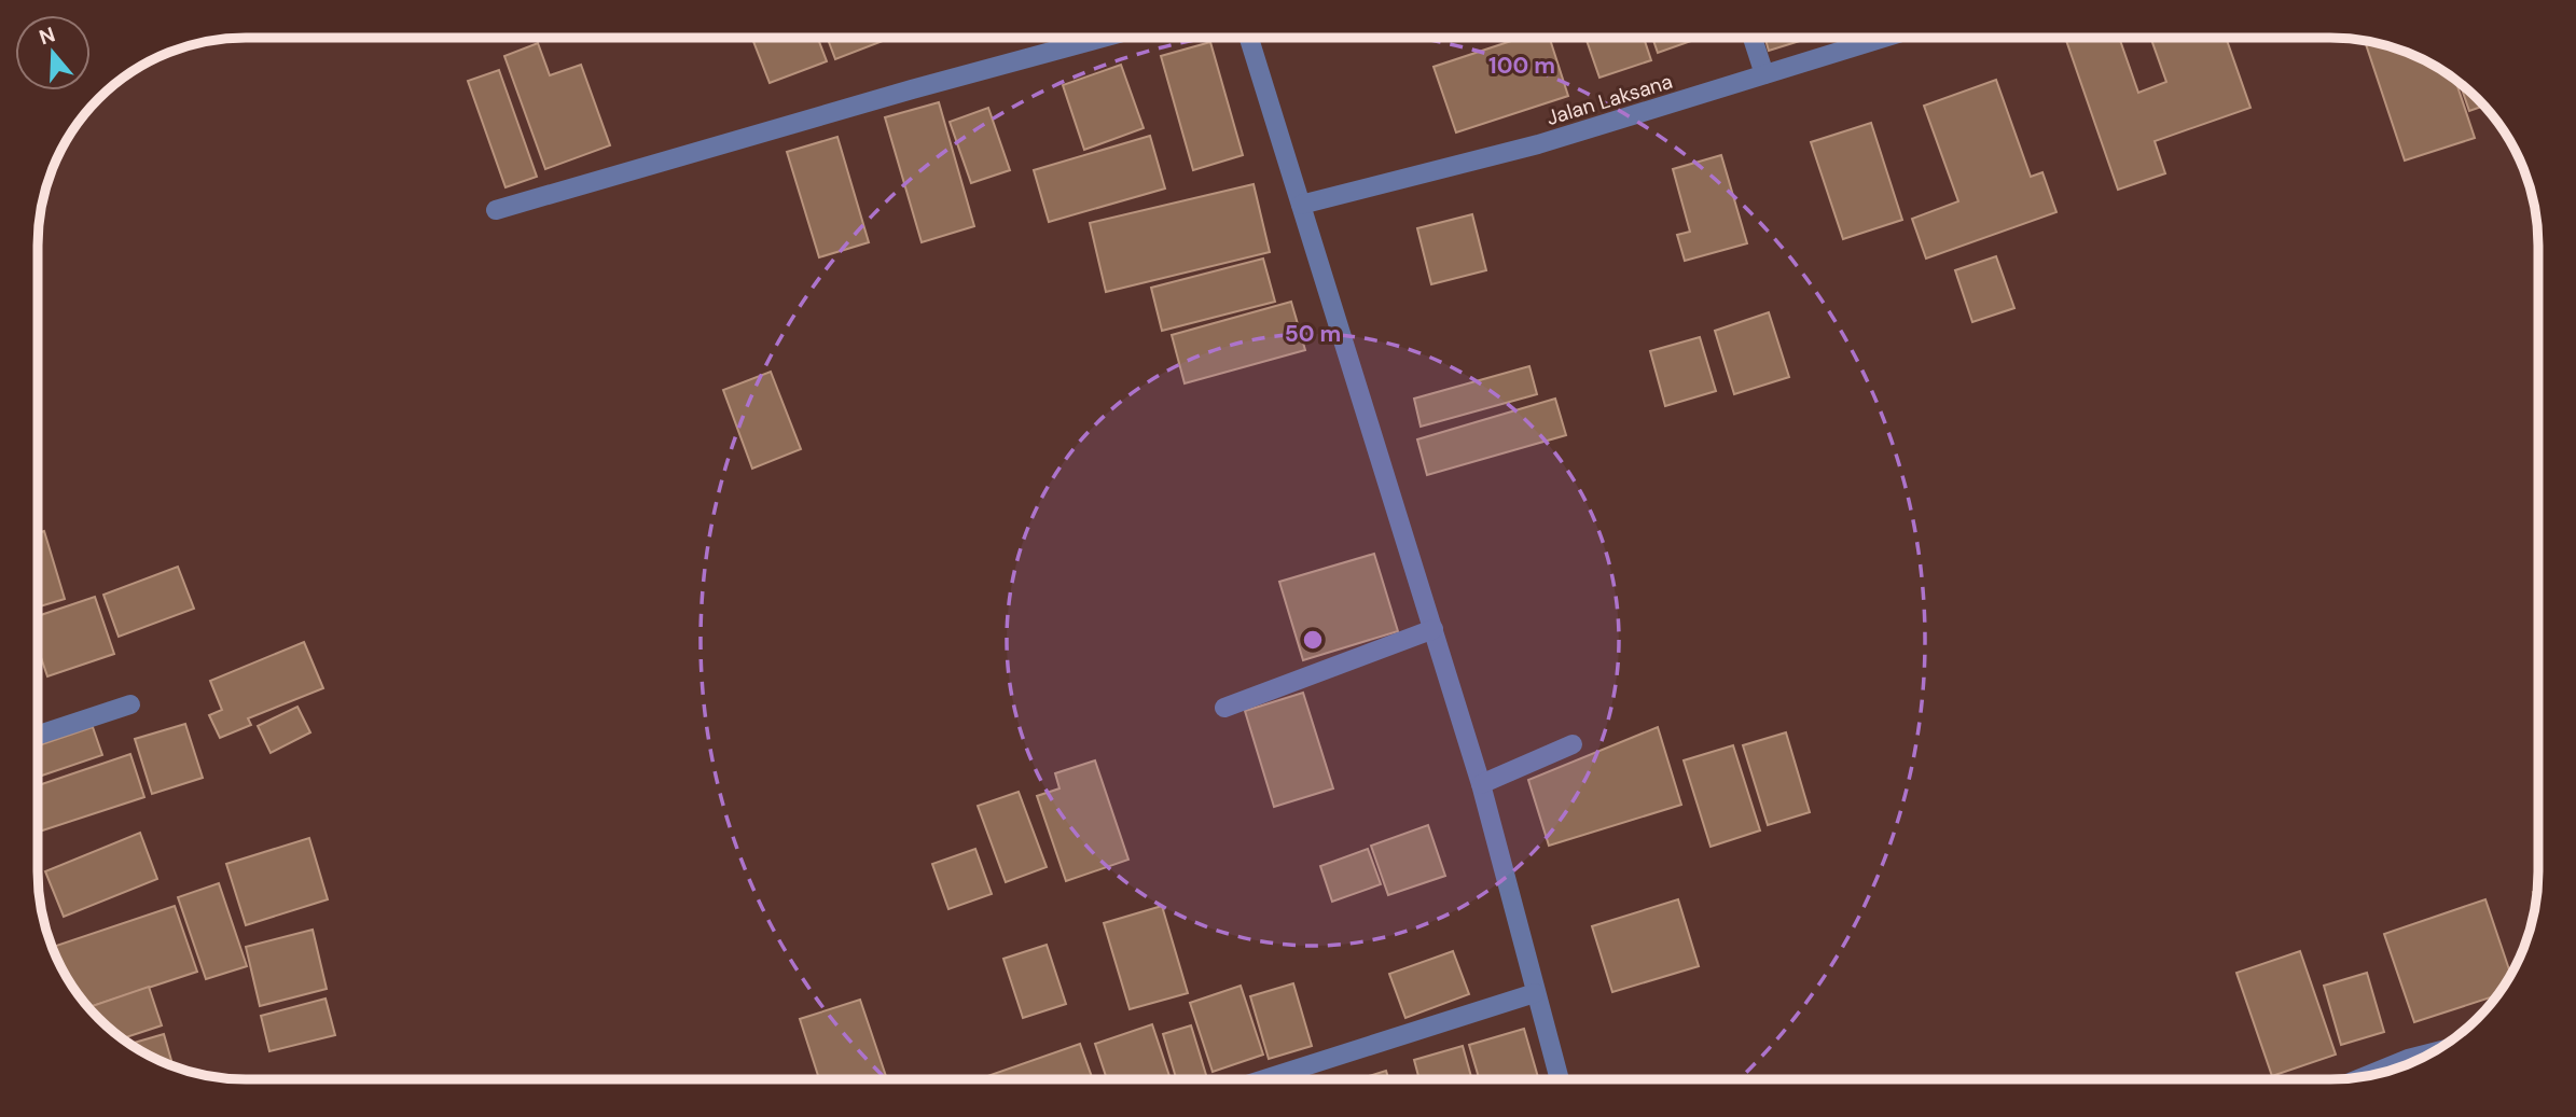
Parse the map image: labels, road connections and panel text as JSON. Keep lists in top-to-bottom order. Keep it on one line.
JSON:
{"streets":{"street":["Jalan Laksana"]},"north":"top","rings":["100 m","50 m"]}
